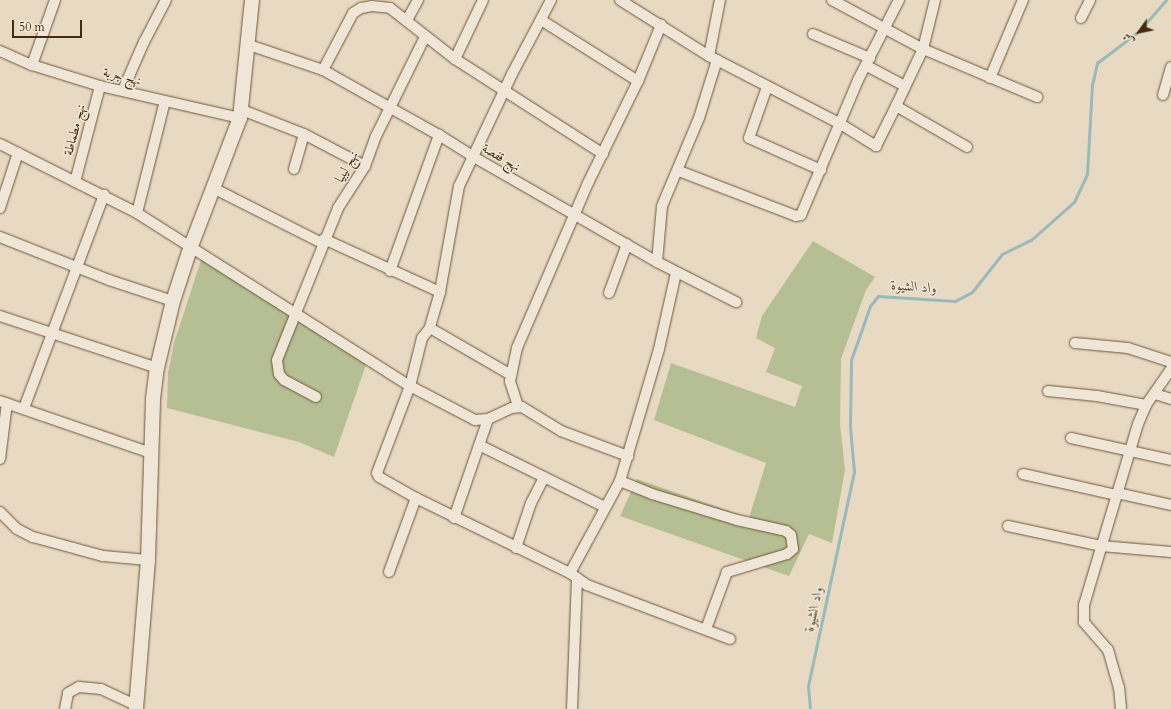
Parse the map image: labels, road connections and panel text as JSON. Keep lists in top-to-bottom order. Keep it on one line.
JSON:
{"streets":{"street":["نهج جربة","نهج مطماطة","نهج قفصة","نهج ليبيا"]},"crossings":[["نهج جربة","نهج مطماطة"],["نهج جربة","نهج ليبيا"],["نهج قفصة","نهج ليبيا"]],"water":["واد الشيوة"],"scale_bar":"50 m","north":"bottom left"}
